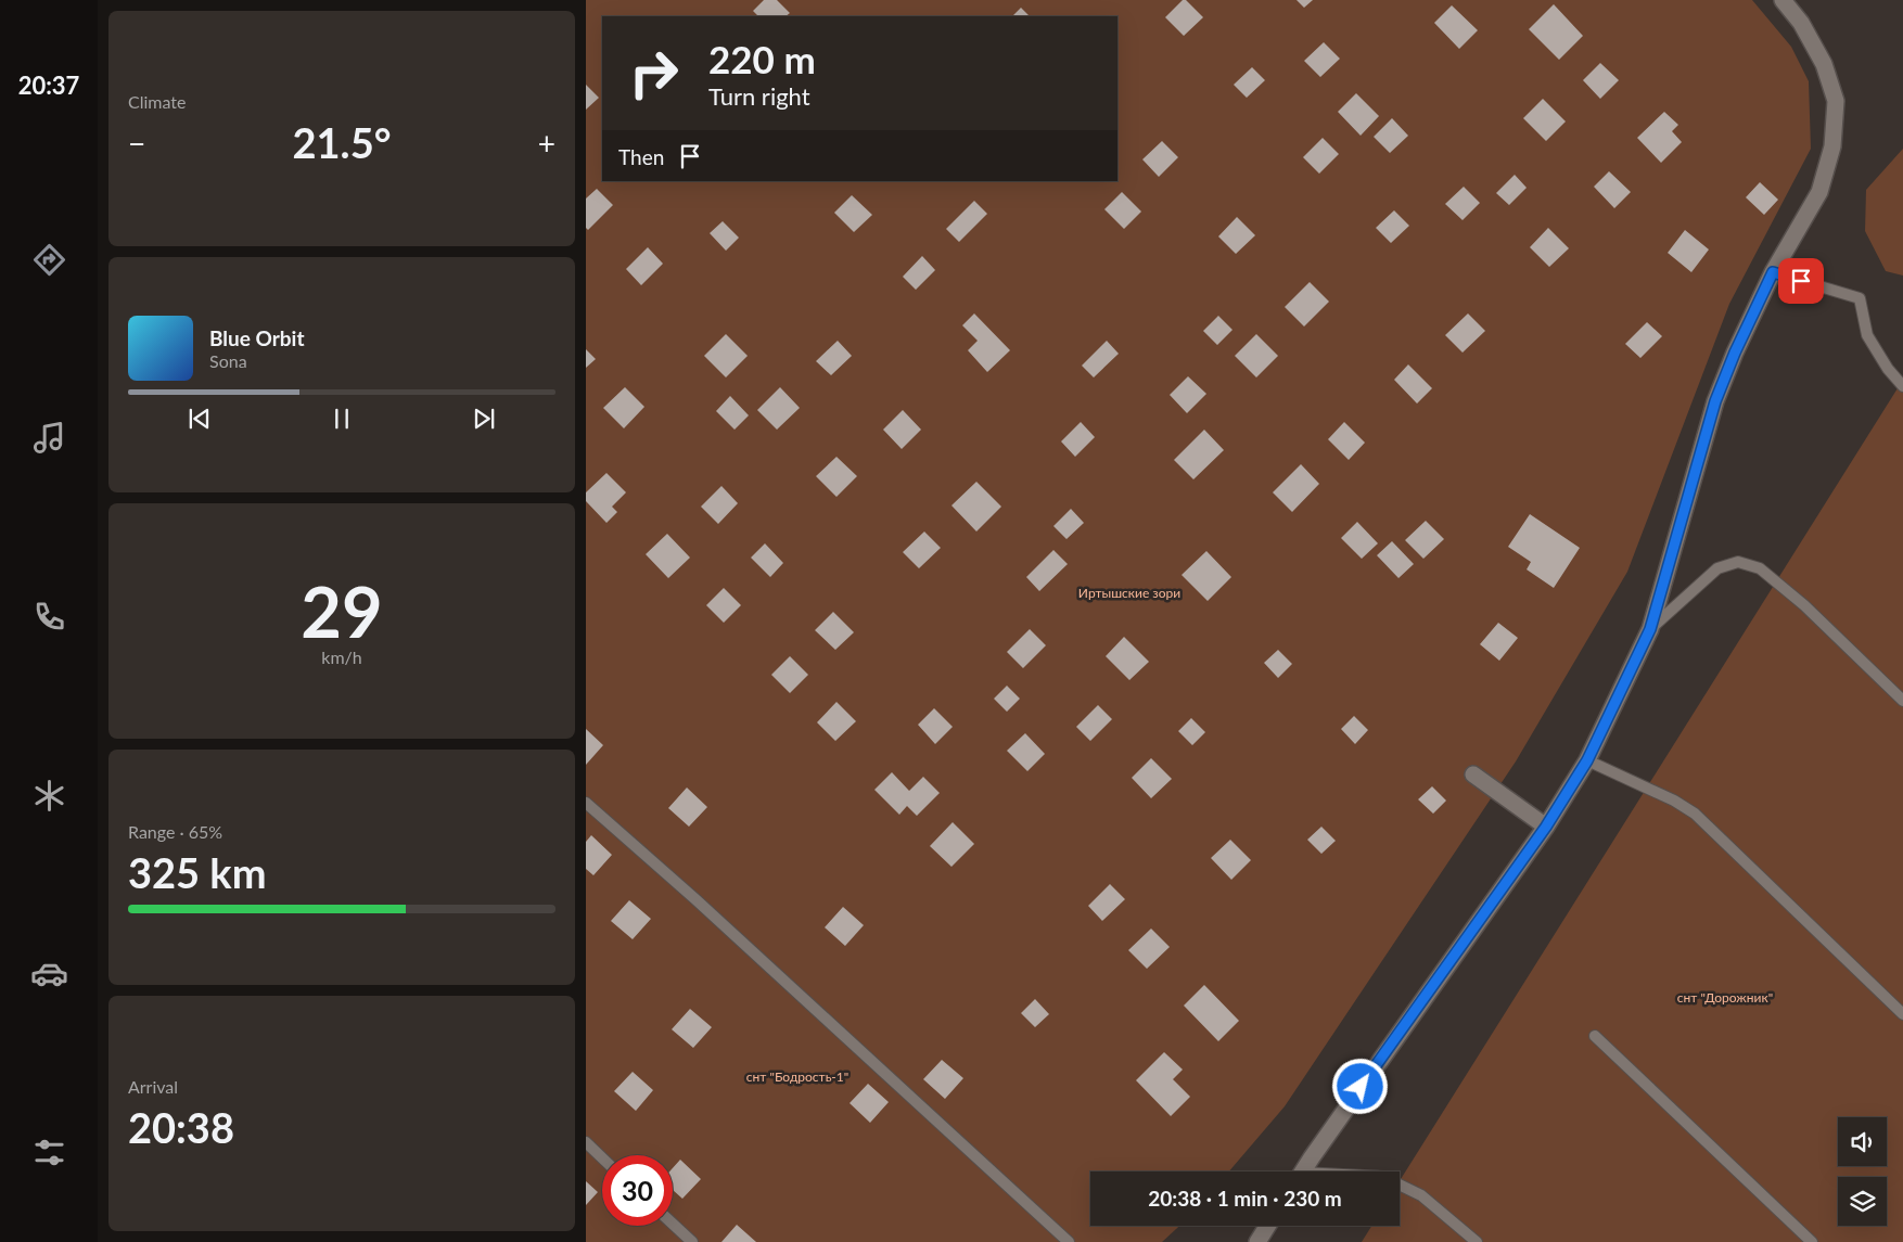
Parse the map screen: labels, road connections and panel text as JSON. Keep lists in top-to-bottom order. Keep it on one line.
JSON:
{"parks":["Иртышские зори","снт \"Дорожник\"","снт \"Бодрость-1\""],"page":{"tabs":"20:37","tile":["Climate",["29","km/h"],["Range · 65%","325 km"],["Arrival","20:38"]],"turn":["220 m","Turn right"],"heat":["−","21.5°","+"],"then":"Then","song":["Blue Orbit","Sona"],"limit":"30","trip":"20:38 · 1 min · 230 m"}}
